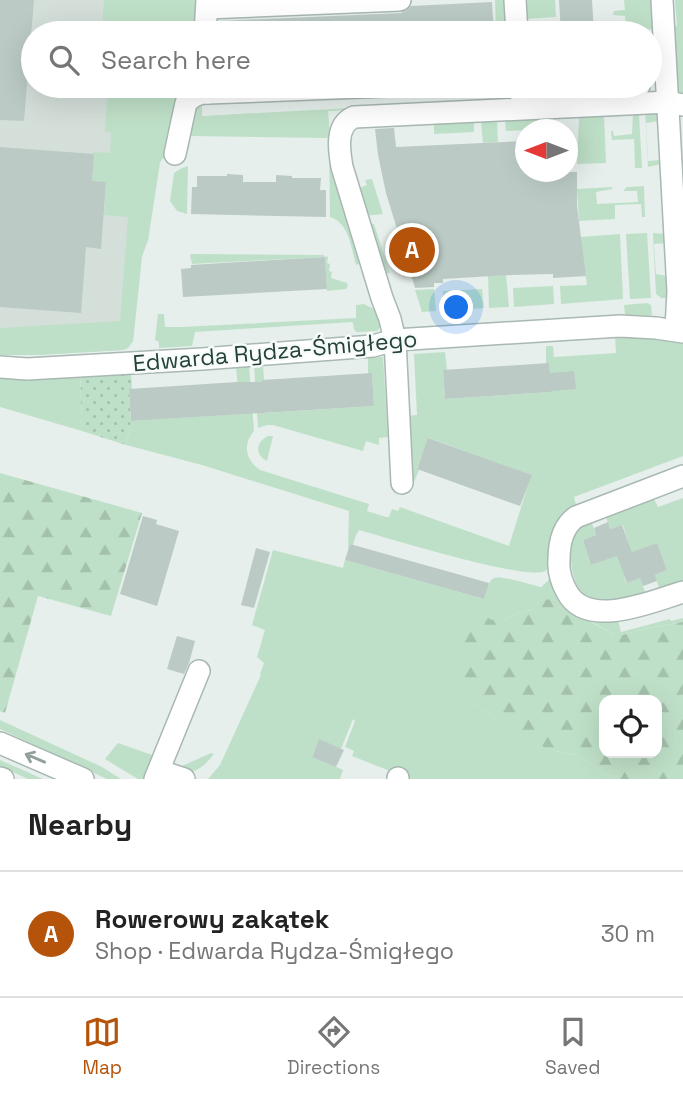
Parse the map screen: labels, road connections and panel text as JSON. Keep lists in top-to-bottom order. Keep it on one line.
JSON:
{"streets":{"street":["Edwarda Rydza-Śmigłego"]},"north":"left","page":{"search":"Search here","pins":"A","heading":"Nearby","list":[{"mark":"A","name":"Rowerowy zakątek","note":"Shop · Edwarda Rydza-Śmigłego","value":"30 m"}],"nav":["Map","Directions","Saved"]}}
